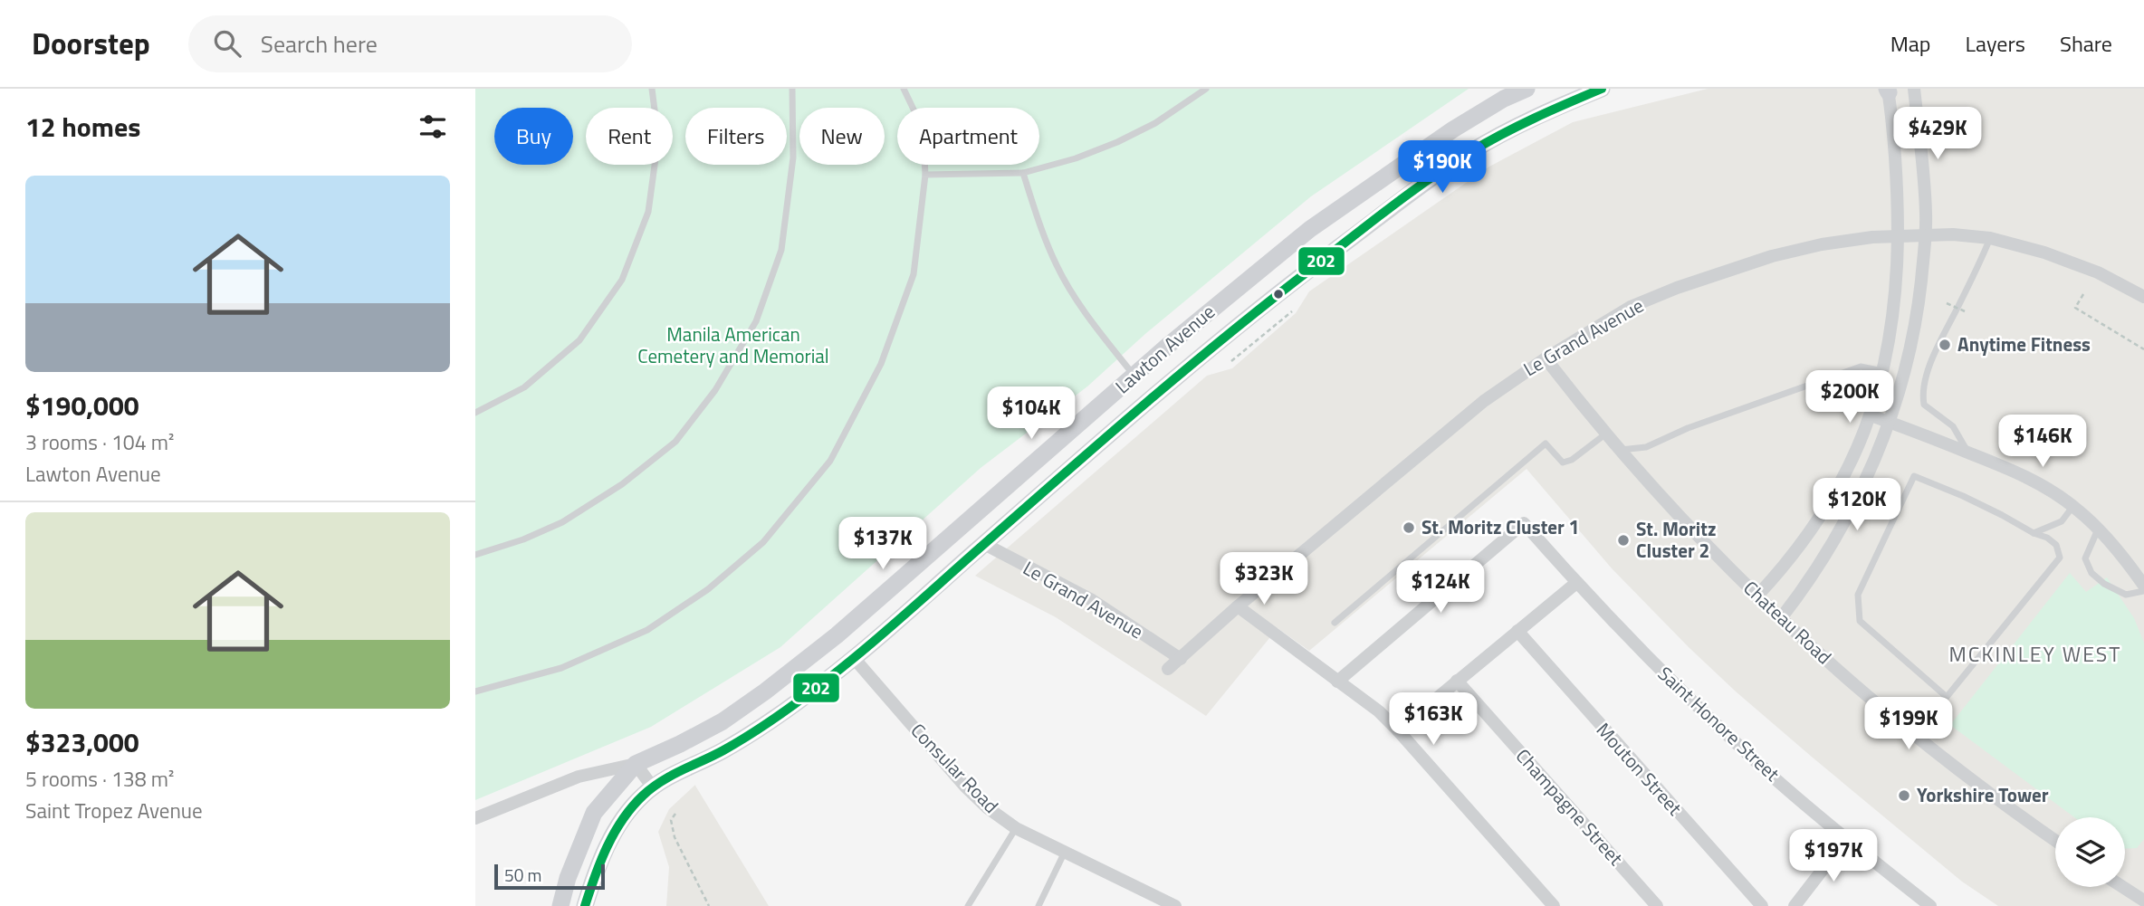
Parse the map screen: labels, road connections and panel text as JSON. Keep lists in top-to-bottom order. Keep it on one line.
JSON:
{"streets":{"main road":["Lawton Avenue"],"street":["Le Grand Avenue","Chateau Road","Saint Honore Street","Consular Road","Mouton Street","Champagne Street"]},"crossings":[["Le Grand Avenue","Lawton Avenue"],["Le Grand Avenue","Chateau Road"],["Lawton Avenue","Consular Road"]],"districts":["MCKINLEY WEST"],"parks":["Manila American Cemetery and Memorial"],"places":["Anytime Fitness","St. Moritz Cluster 1","St. Moritz Cluster 2","Yorkshire Tower"],"lines":["transit line 202"],"scale_bar":"50 m","page":{"header":"Doorstep","search":"Search here","nav":["Map","Layers","Share"],"heading":"12 homes","price":["$429K","$190K","$200K","$104K","$146K","$120K","$137K","$323K","$124K","$163K","$199K","$197K"],"chip":["Buy","Rent","Filters","New","Apartment"],"list":[{"name":"$190,000","note":"3 rooms · 104 m² · Lawton Avenue"},{"name":"$323,000","note":"5 rooms · 138 m² · Saint Tropez Avenue"}],"scale":"50 m"}}
